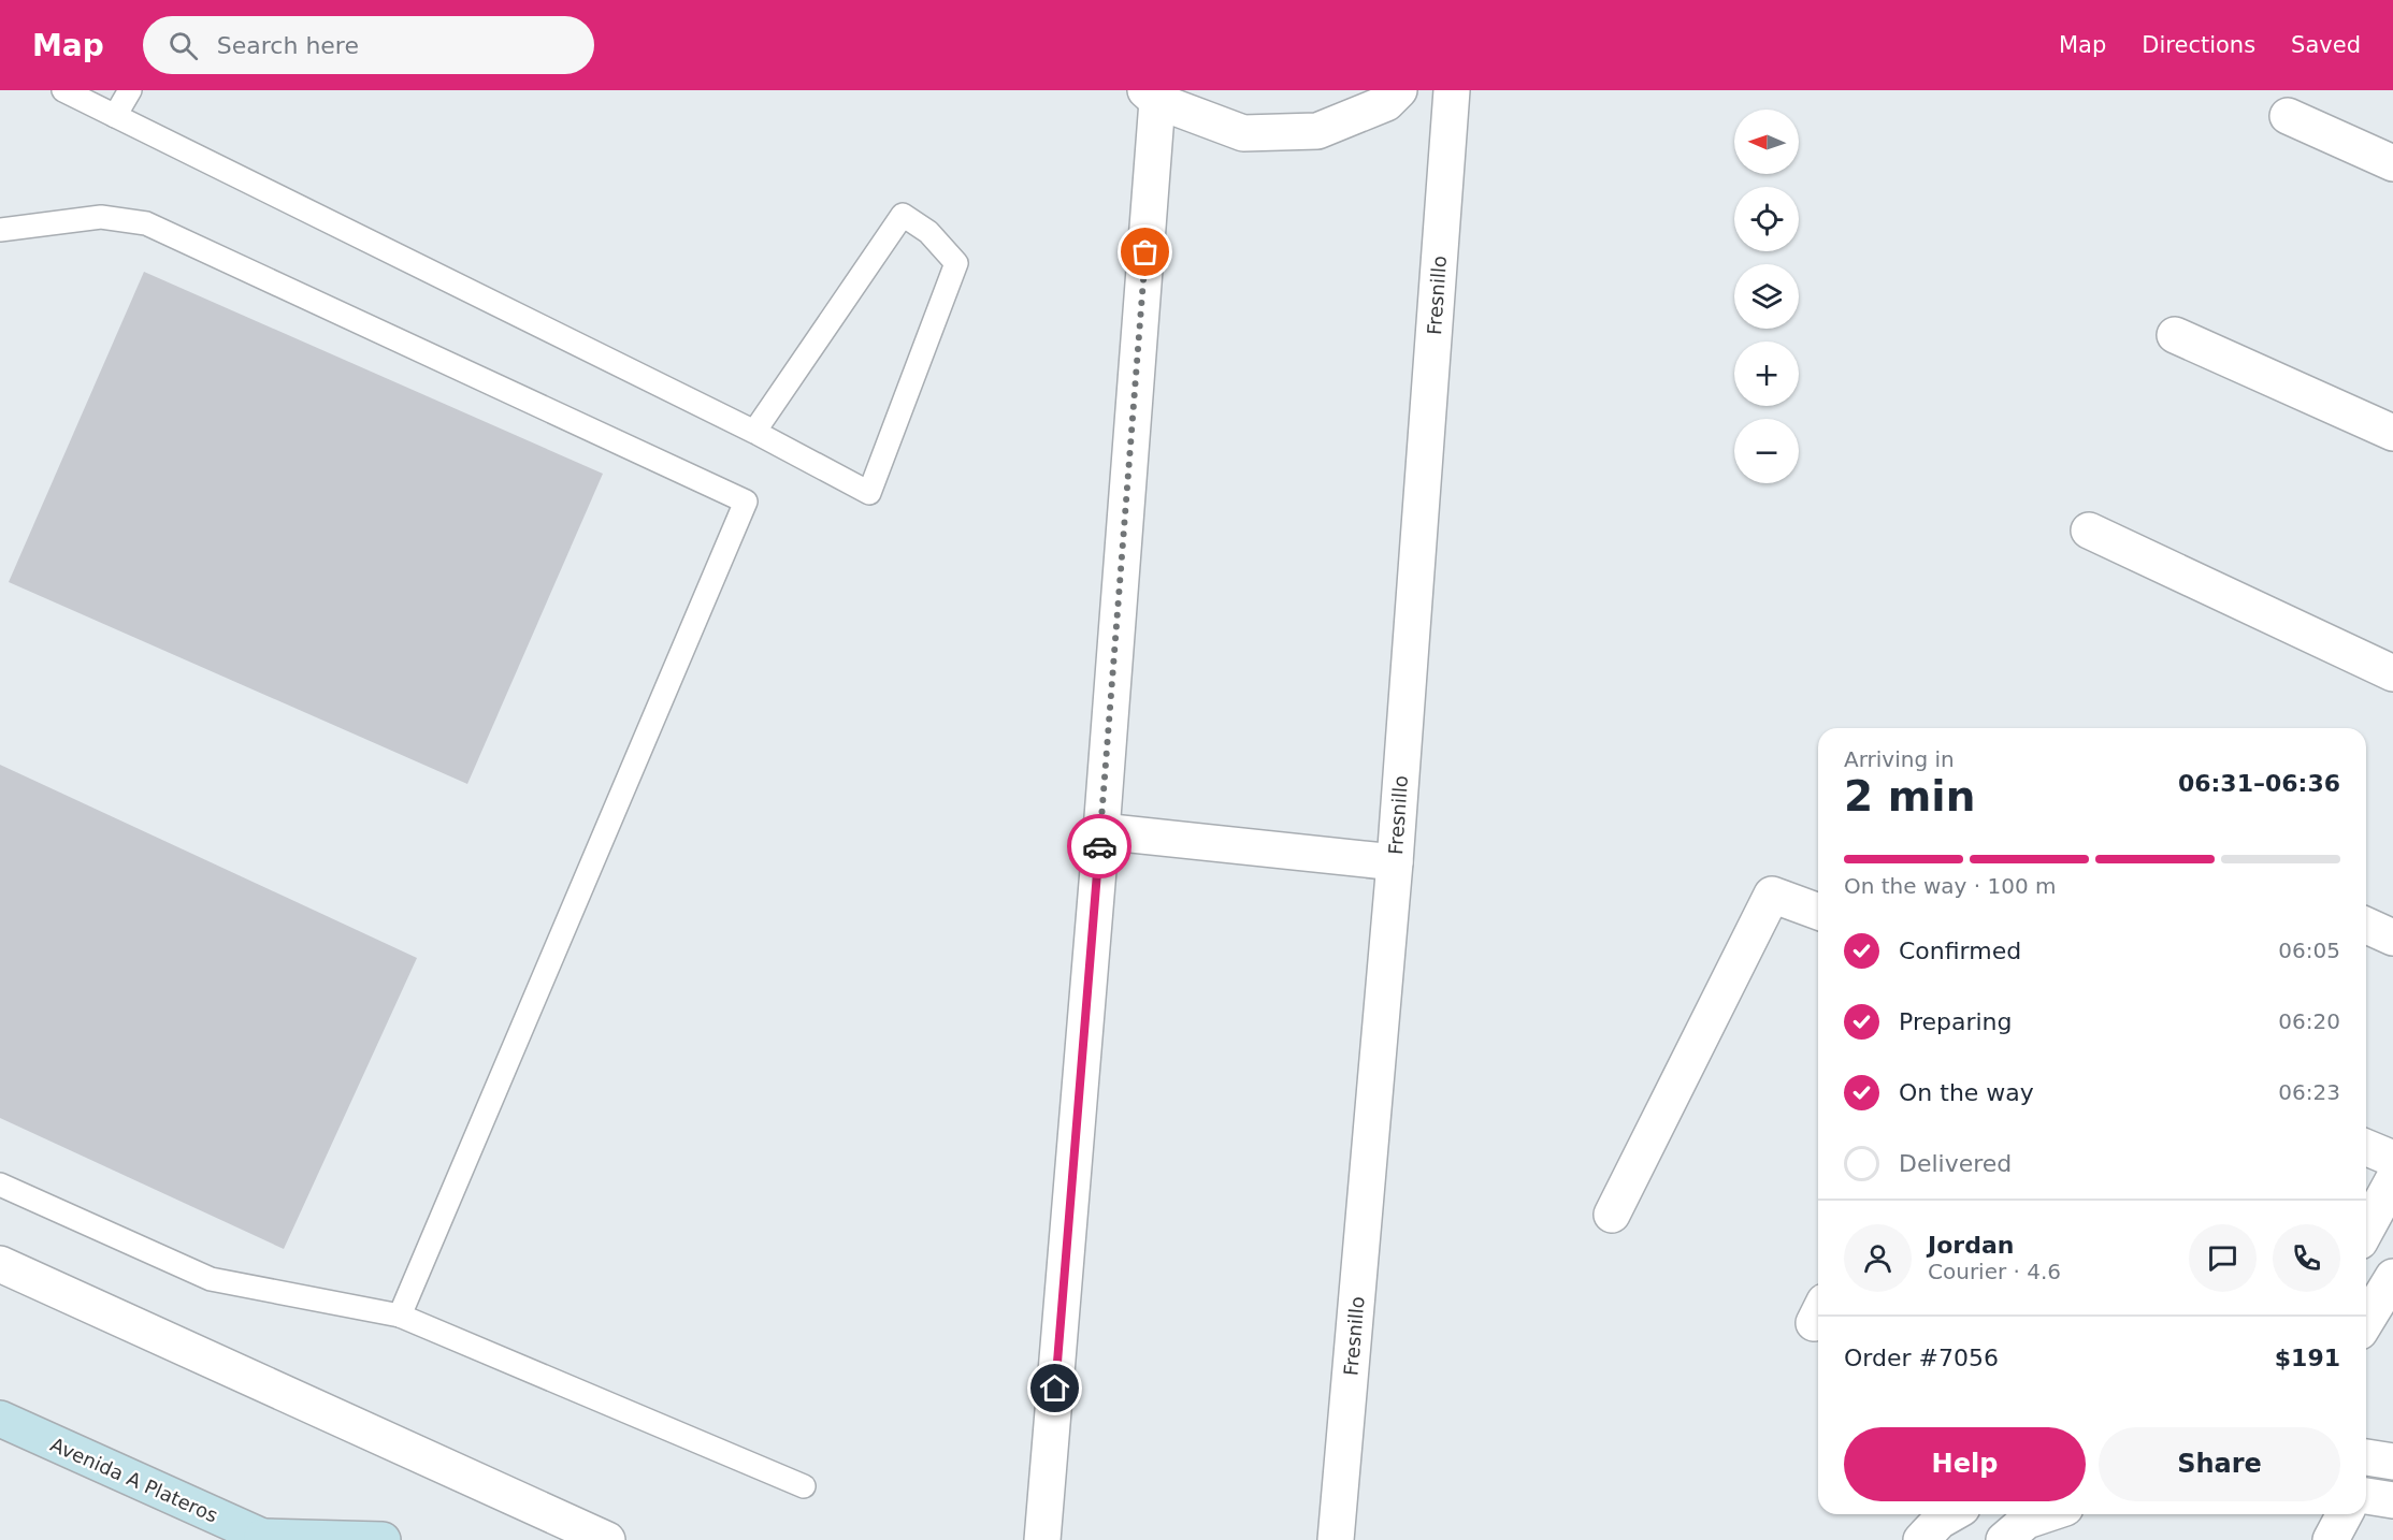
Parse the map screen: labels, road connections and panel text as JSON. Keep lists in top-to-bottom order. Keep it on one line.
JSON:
{"streets":{"main road":["Avenida A Plateros"],"street":["Fresnillo"]},"north":"left","page":{"header":"Map","search":"Search here","nav":["Map","Directions","Saved"],"map_buttons":["+","−"],"heading":["2 min","Arriving in","06:31–06:36"],"panel":["Jordan","Courier · 4.6","Order #7056","$191"],"bar":"On the way · 100 m","list":[["Confirmed","06:05"],["Preparing","06:20"],["On the way","06:23"],"Delivered"],"buttons":["Help","Share"]}}
